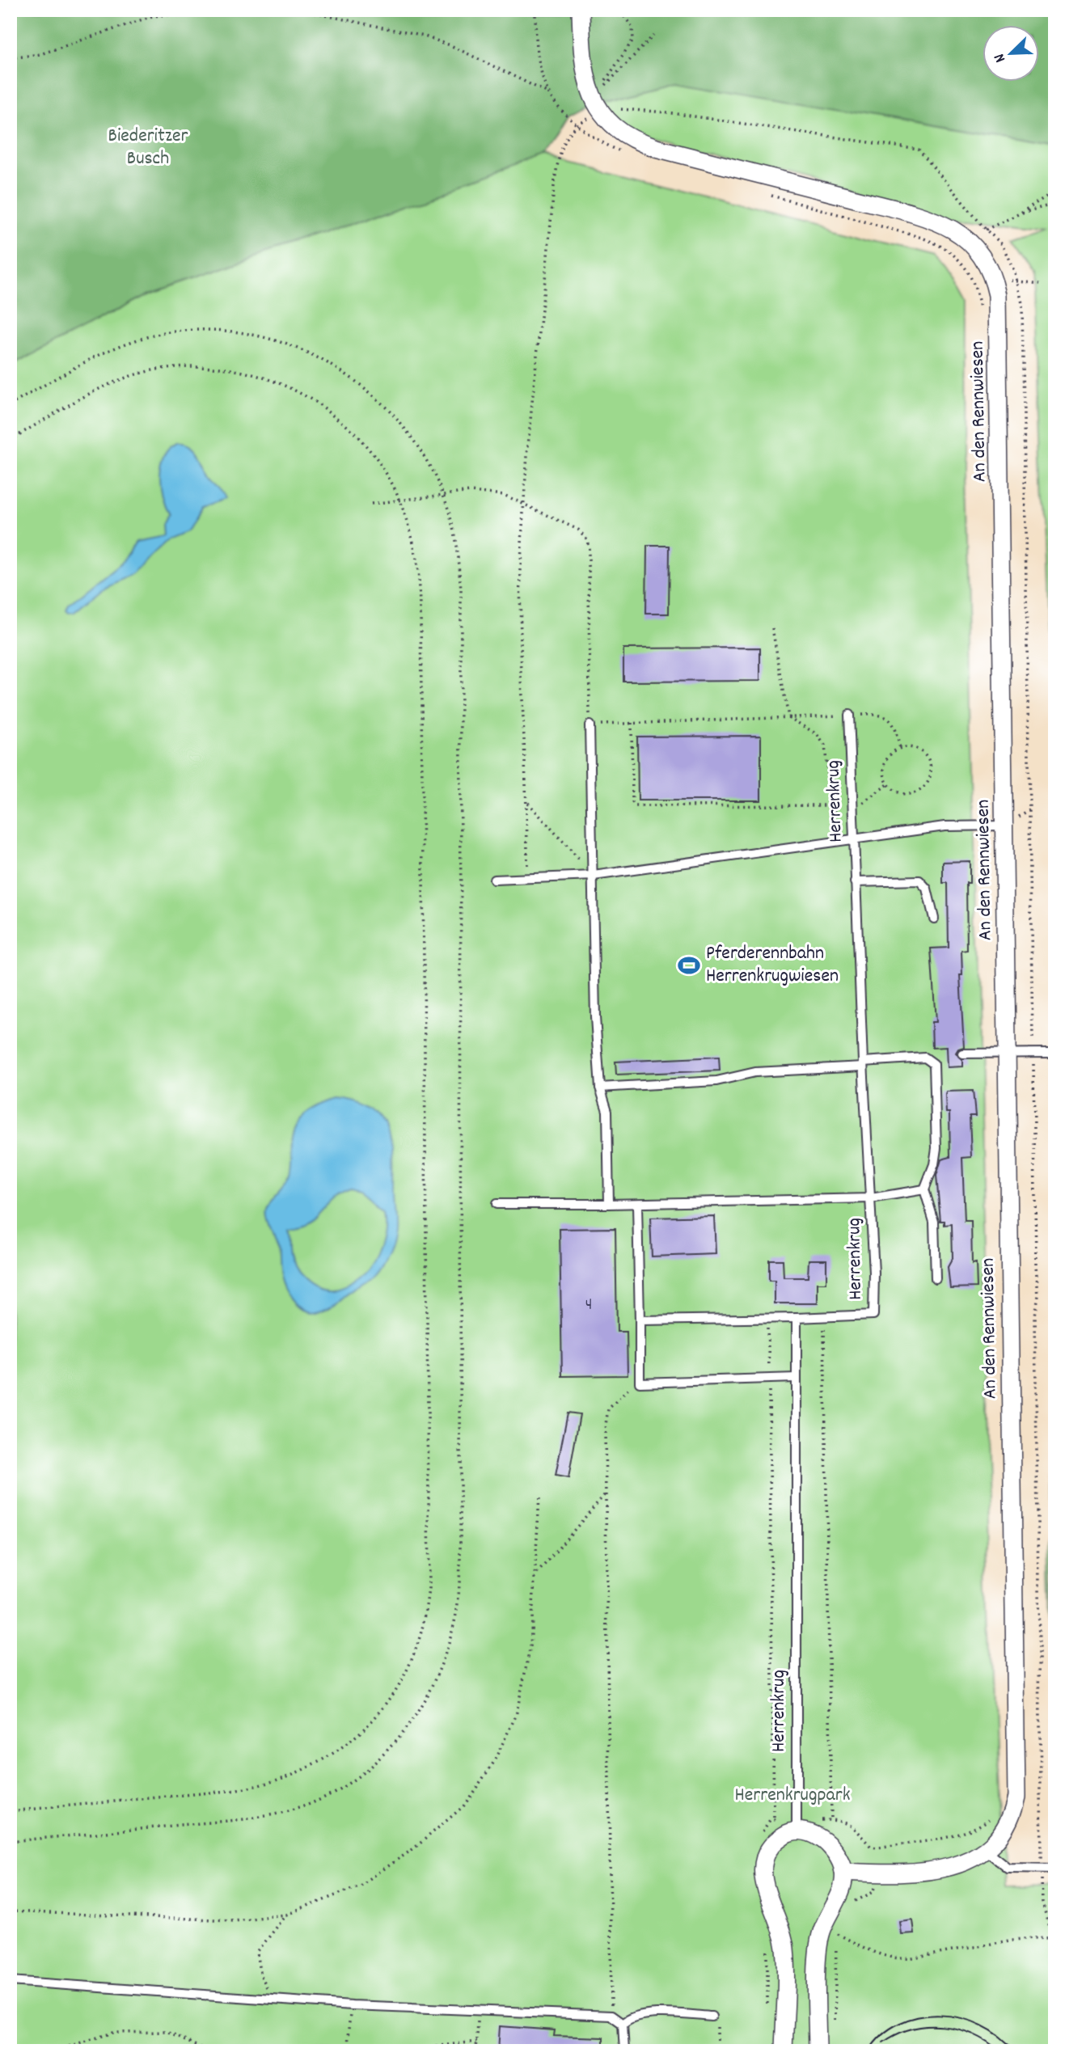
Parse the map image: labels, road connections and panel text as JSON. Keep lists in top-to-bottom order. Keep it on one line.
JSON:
{"streets":{"street":["An den Rennwiesen"],"lane":["Herrenkrug"]},"parks":["Biederitzer Busch","Herrenkrugpark"],"places":{"sports":["Pferderennbahn Herrenkrugwiesen"]},"house_numbers":["4"],"north":"bottom left"}
